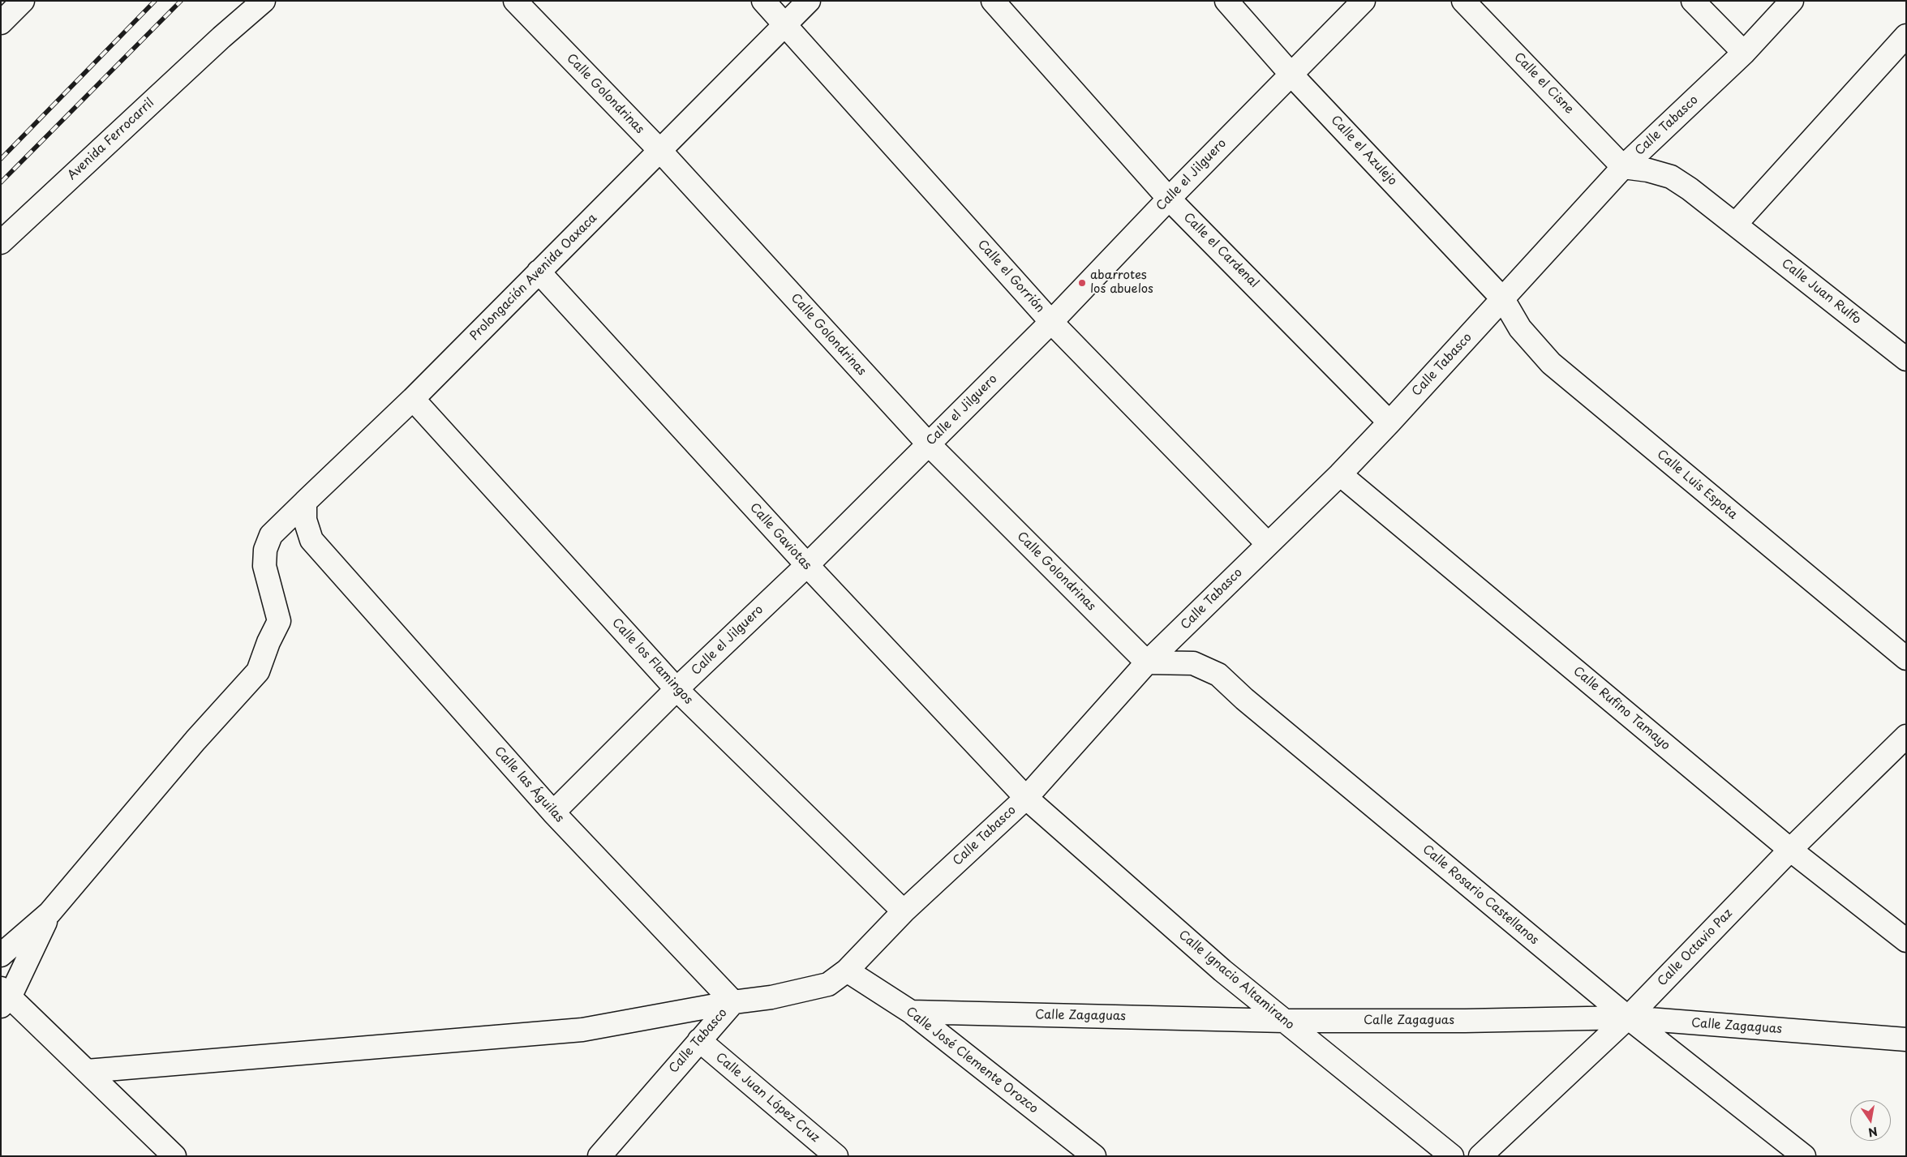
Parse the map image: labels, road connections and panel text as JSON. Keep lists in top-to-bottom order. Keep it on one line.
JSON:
{"streets":{"street":["Calle el Cisne","Calle Golondrinas","Calle Tabasco","Avenida Ferrocarril","Calle el Azulejo","Calle el Jilguero","Calle el Cardenal","Calle el Gorrión","Prolongación Avenida Oaxaca","Calle Juan Rulfo","Calle Luis Espota","Calle Gaviotas","Calle los Flamingos","Calle Rufino Tamayo","Calle las Águilas","Calle Rosario Castellanos","Calle Octavio Paz","Calle Ignacio Altamirano","Calle Zagaguas","Calle José Clemente Orozco","Calle Juan López Cruz"]},"crossings":[["Calle el Cisne","Calle Tabasco"],["Calle el Cisne","Calle Juan Rulfo"],["Calle Golondrinas","Calle Tabasco"],["Calle Golondrinas","Calle el Jilguero"],["Calle Golondrinas","Prolongación Avenida Oaxaca"],["Calle Golondrinas","Calle Rosario Castellanos"],["Calle Tabasco","Calle el Azulejo"],["Calle Tabasco","Calle el Cardenal"],["Calle Tabasco","Calle el Gorrión"],["Calle Tabasco","Calle Juan Rulfo"],["Calle Tabasco","Calle Luis Espota"],["Calle Tabasco","Calle Gaviotas"],["Calle Tabasco","Calle los Flamingos"],["Calle Tabasco","Calle Rufino Tamayo"],["Calle Tabasco","Calle las Águilas"],["Calle Tabasco","Calle Rosario Castellanos"],["Calle Tabasco","Calle Ignacio Altamirano"],["Calle Tabasco","Calle José Clemente Orozco"],["Calle Tabasco","Calle Juan López Cruz"],["Calle el Azulejo","Calle el Jilguero"],["Calle el Azulejo","Calle Luis Espota"],["Calle el Jilguero","Calle el Cardenal"],["Calle el Jilguero","Calle el Gorrión"],["Calle el Jilguero","Calle Gaviotas"],["Calle el Jilguero","Calle los Flamingos"],["Calle el Jilguero","Calle las Águilas"],["Calle el Gorrión","Prolongación Avenida Oaxaca"],["Prolongación Avenida Oaxaca","Calle Gaviotas"],["Prolongación Avenida Oaxaca","Calle los Flamingos"],["Prolongación Avenida Oaxaca","Calle las Águilas"],["Calle Gaviotas","Calle Ignacio Altamirano"],["Calle Rufino Tamayo","Calle Octavio Paz"],["Calle Rosario Castellanos","Calle Octavio Paz"],["Calle Rosario Castellanos","Calle Zagaguas"],["Calle Octavio Paz","Calle Zagaguas"],["Calle Ignacio Altamirano","Calle Zagaguas"],["Calle Zagaguas","Calle José Clemente Orozco"]],"places":["abarrotes los abuelos"],"north":"bottom"}
